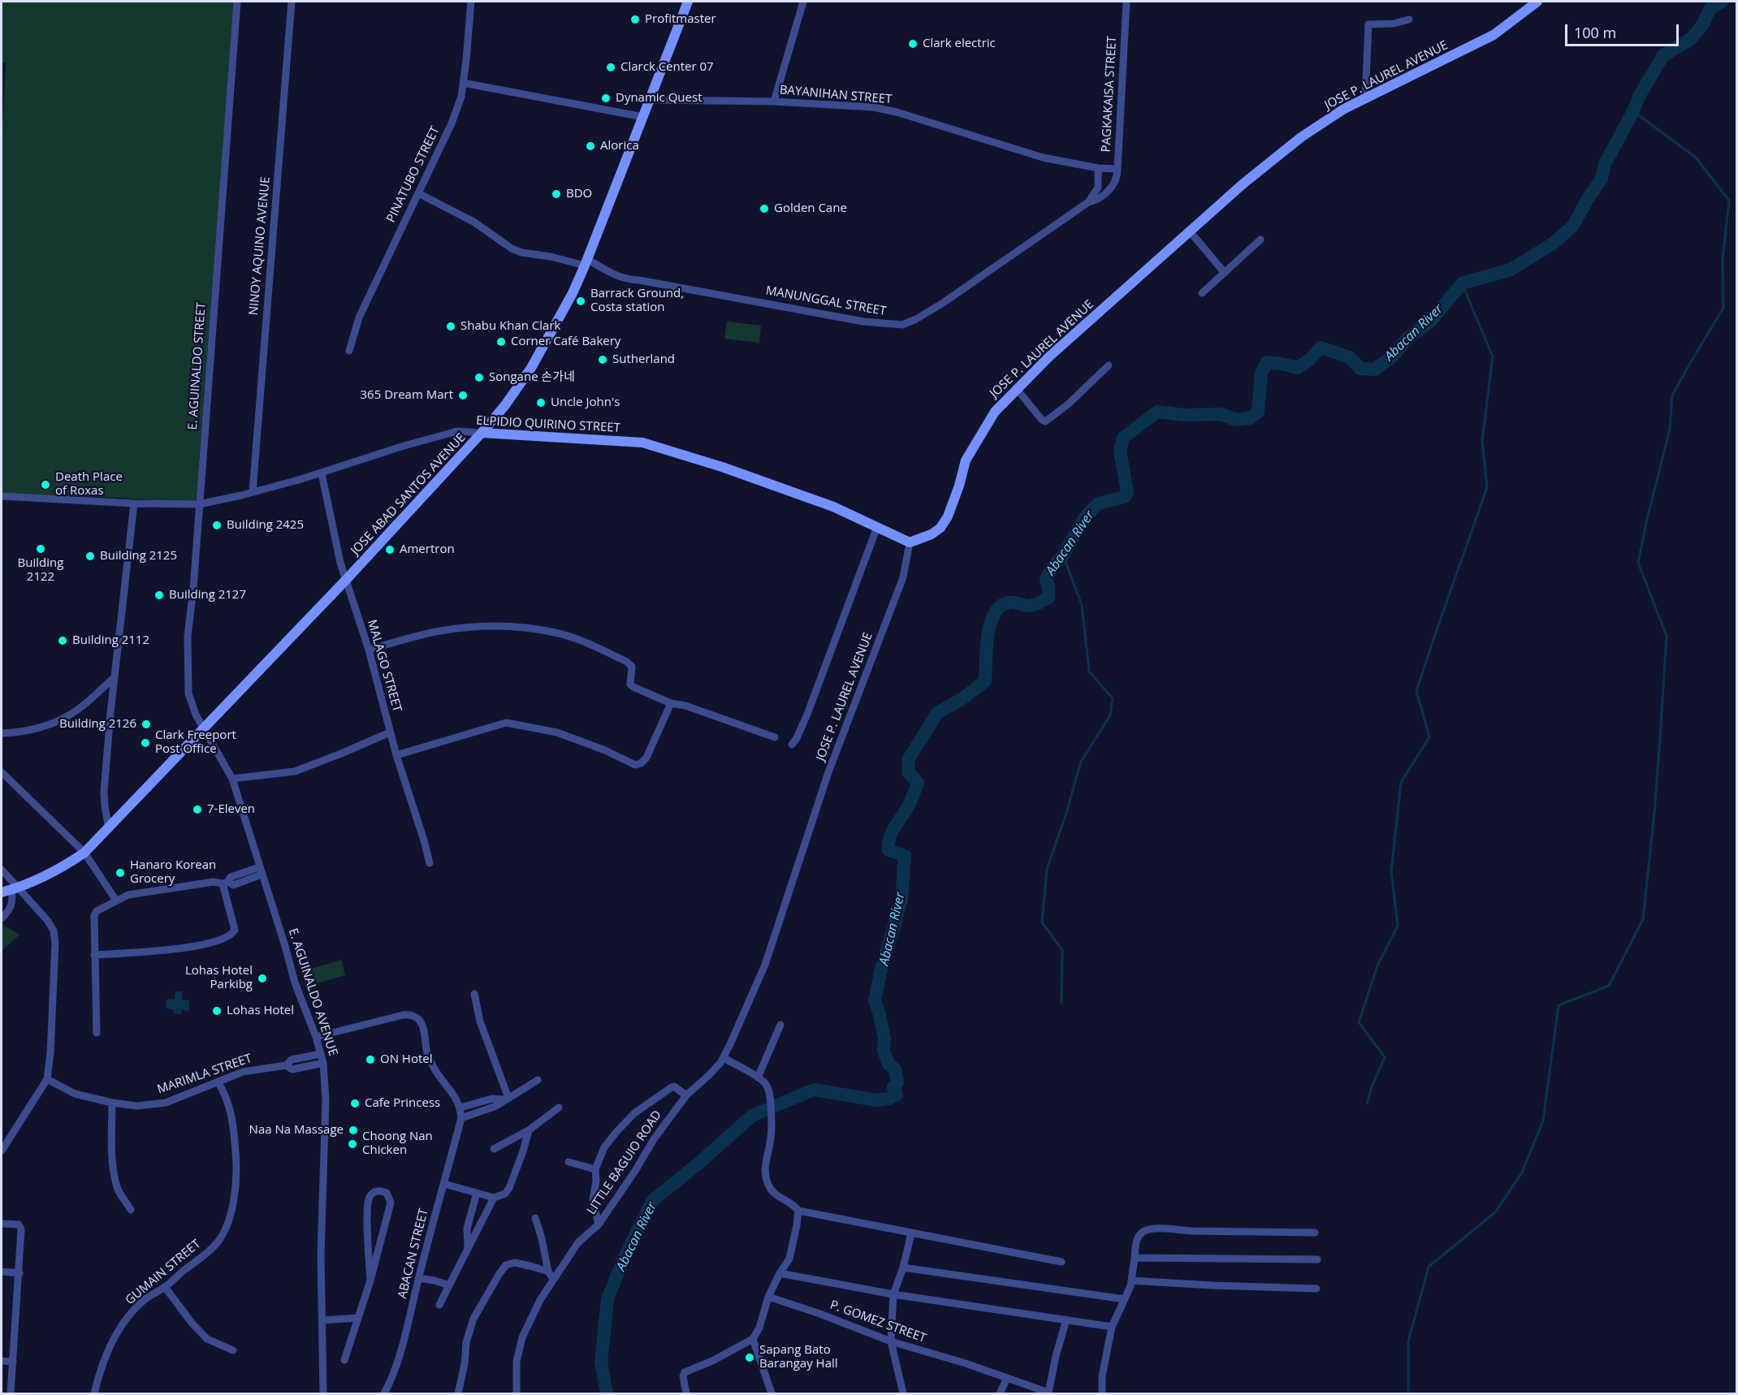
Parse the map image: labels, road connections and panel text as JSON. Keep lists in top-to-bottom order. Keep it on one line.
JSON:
{"streets":{"street":["JOSE P. LAUREL AVENUE","PAGKAKAISA STREET","BAYANIHAN STREET","PINATUBO STREET","NINOY AQUINO AVENUE","MANUNGGAL STREET","E. AGUINALDO STREET","ELPIDIO QUIRINO STREET","JOSE ABAD SANTOS AVENUE","MALAGO STREET","E. AGUINALDO AVENUE","MARIMLA STREET","LITTLE BAGUIO ROAD","ABACAN STREET","GUMAIN STREET","P. GOMEZ STREET"]},"crossings":[["JOSE P. LAUREL AVENUE","ELPIDIO QUIRINO STREET"],["JOSE P. LAUREL AVENUE","LITTLE BAGUIO ROAD"],["PAGKAKAISA STREET","BAYANIHAN STREET"],["BAYANIHAN STREET","JOSE ABAD SANTOS AVENUE"],["PINATUBO STREET","MANUNGGAL STREET"],["NINOY AQUINO AVENUE","ELPIDIO QUIRINO STREET"],["MANUNGGAL STREET","JOSE ABAD SANTOS AVENUE"],["E. AGUINALDO STREET","ELPIDIO QUIRINO STREET"],["E. AGUINALDO STREET","JOSE ABAD SANTOS AVENUE"],["E. AGUINALDO STREET","E. AGUINALDO AVENUE"],["ELPIDIO QUIRINO STREET","JOSE ABAD SANTOS AVENUE"],["ELPIDIO QUIRINO STREET","MALAGO STREET"],["JOSE ABAD SANTOS AVENUE","MALAGO STREET"],["JOSE ABAD SANTOS AVENUE","E. AGUINALDO AVENUE"],["E. AGUINALDO AVENUE","MARIMLA STREET"],["E. AGUINALDO AVENUE","ABACAN STREET"],["MARIMLA STREET","GUMAIN STREET"]],"water":["Abacan River"],"places":["Profitmaster","Clark electric","Clarck Center 07","Dynamic Quest","Alorica","BDO","Golden Cane","Barrack Ground, Costa station","Shabu Khan Clark","Corner Café Bakery","Sutherland","Songane 손가네","365 Dream Mart","Uncle John's","Death Place of Roxas","Building 2425","Building 2122","Amertron","Building 2125","Building 2127","Building 2112","Building 2126","Clark Freeport Post Office","7-Eleven","Hanaro Korean Grocery","Lohas Hotel Parkibg","Lohas Hotel","ON Hotel","Cafe Princess","Naa Na Massage","Choong Nan Chicken","Sapang Bato Barangay Hall"],"scale_bar":"100 m"}
